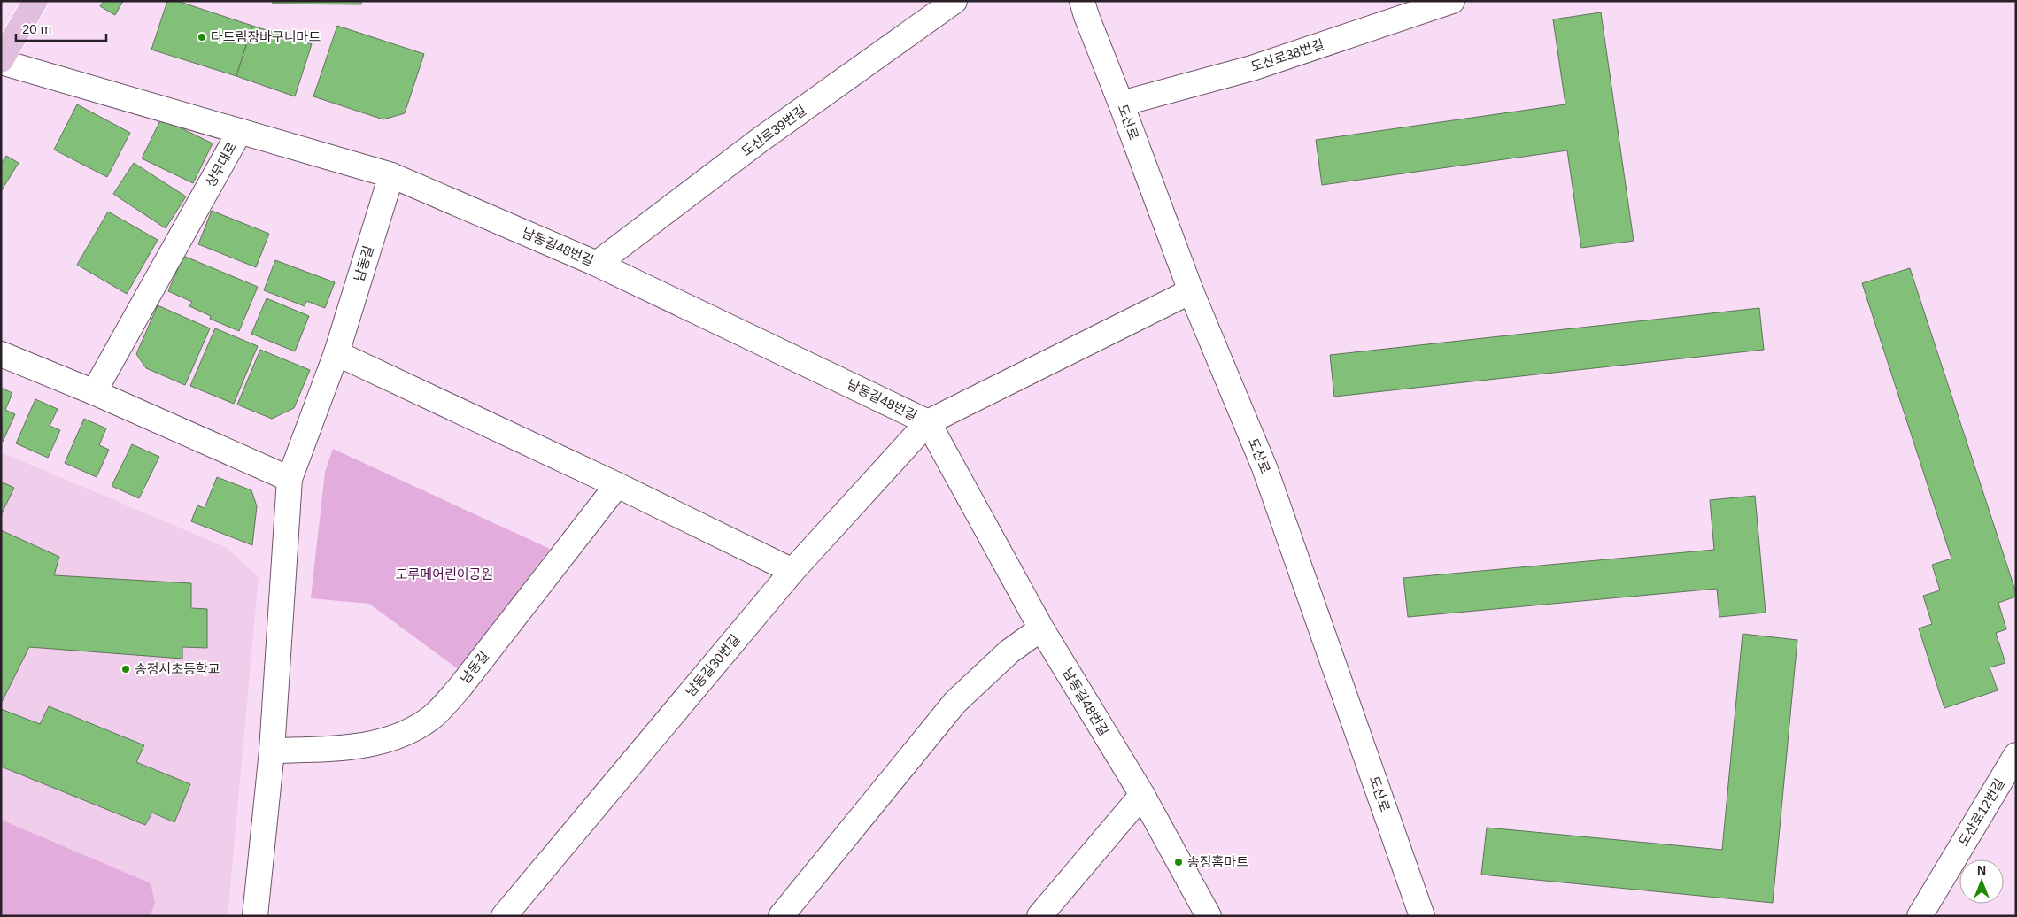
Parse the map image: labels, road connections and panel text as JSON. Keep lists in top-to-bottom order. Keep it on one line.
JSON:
{"streets":{"main road":["상무대로"],"street":["도산로38번길","도산로","도산로39번길","남동길48번길","남동길","남동길30번길","도산로12번길"]},"crossings":[["도산로38번길","도산로"],["도산로39번길","남동길48번길"],["상무대로","남동길48번길"],["남동길48번길","남동길"],["남동길48번길","남동길30번길"]],"parks":["도루메어린이공원"],"places":["다드림장바구니마트","송정서초등학교","송정홈마트"],"scale_bar":"20 m","north":"top"}
